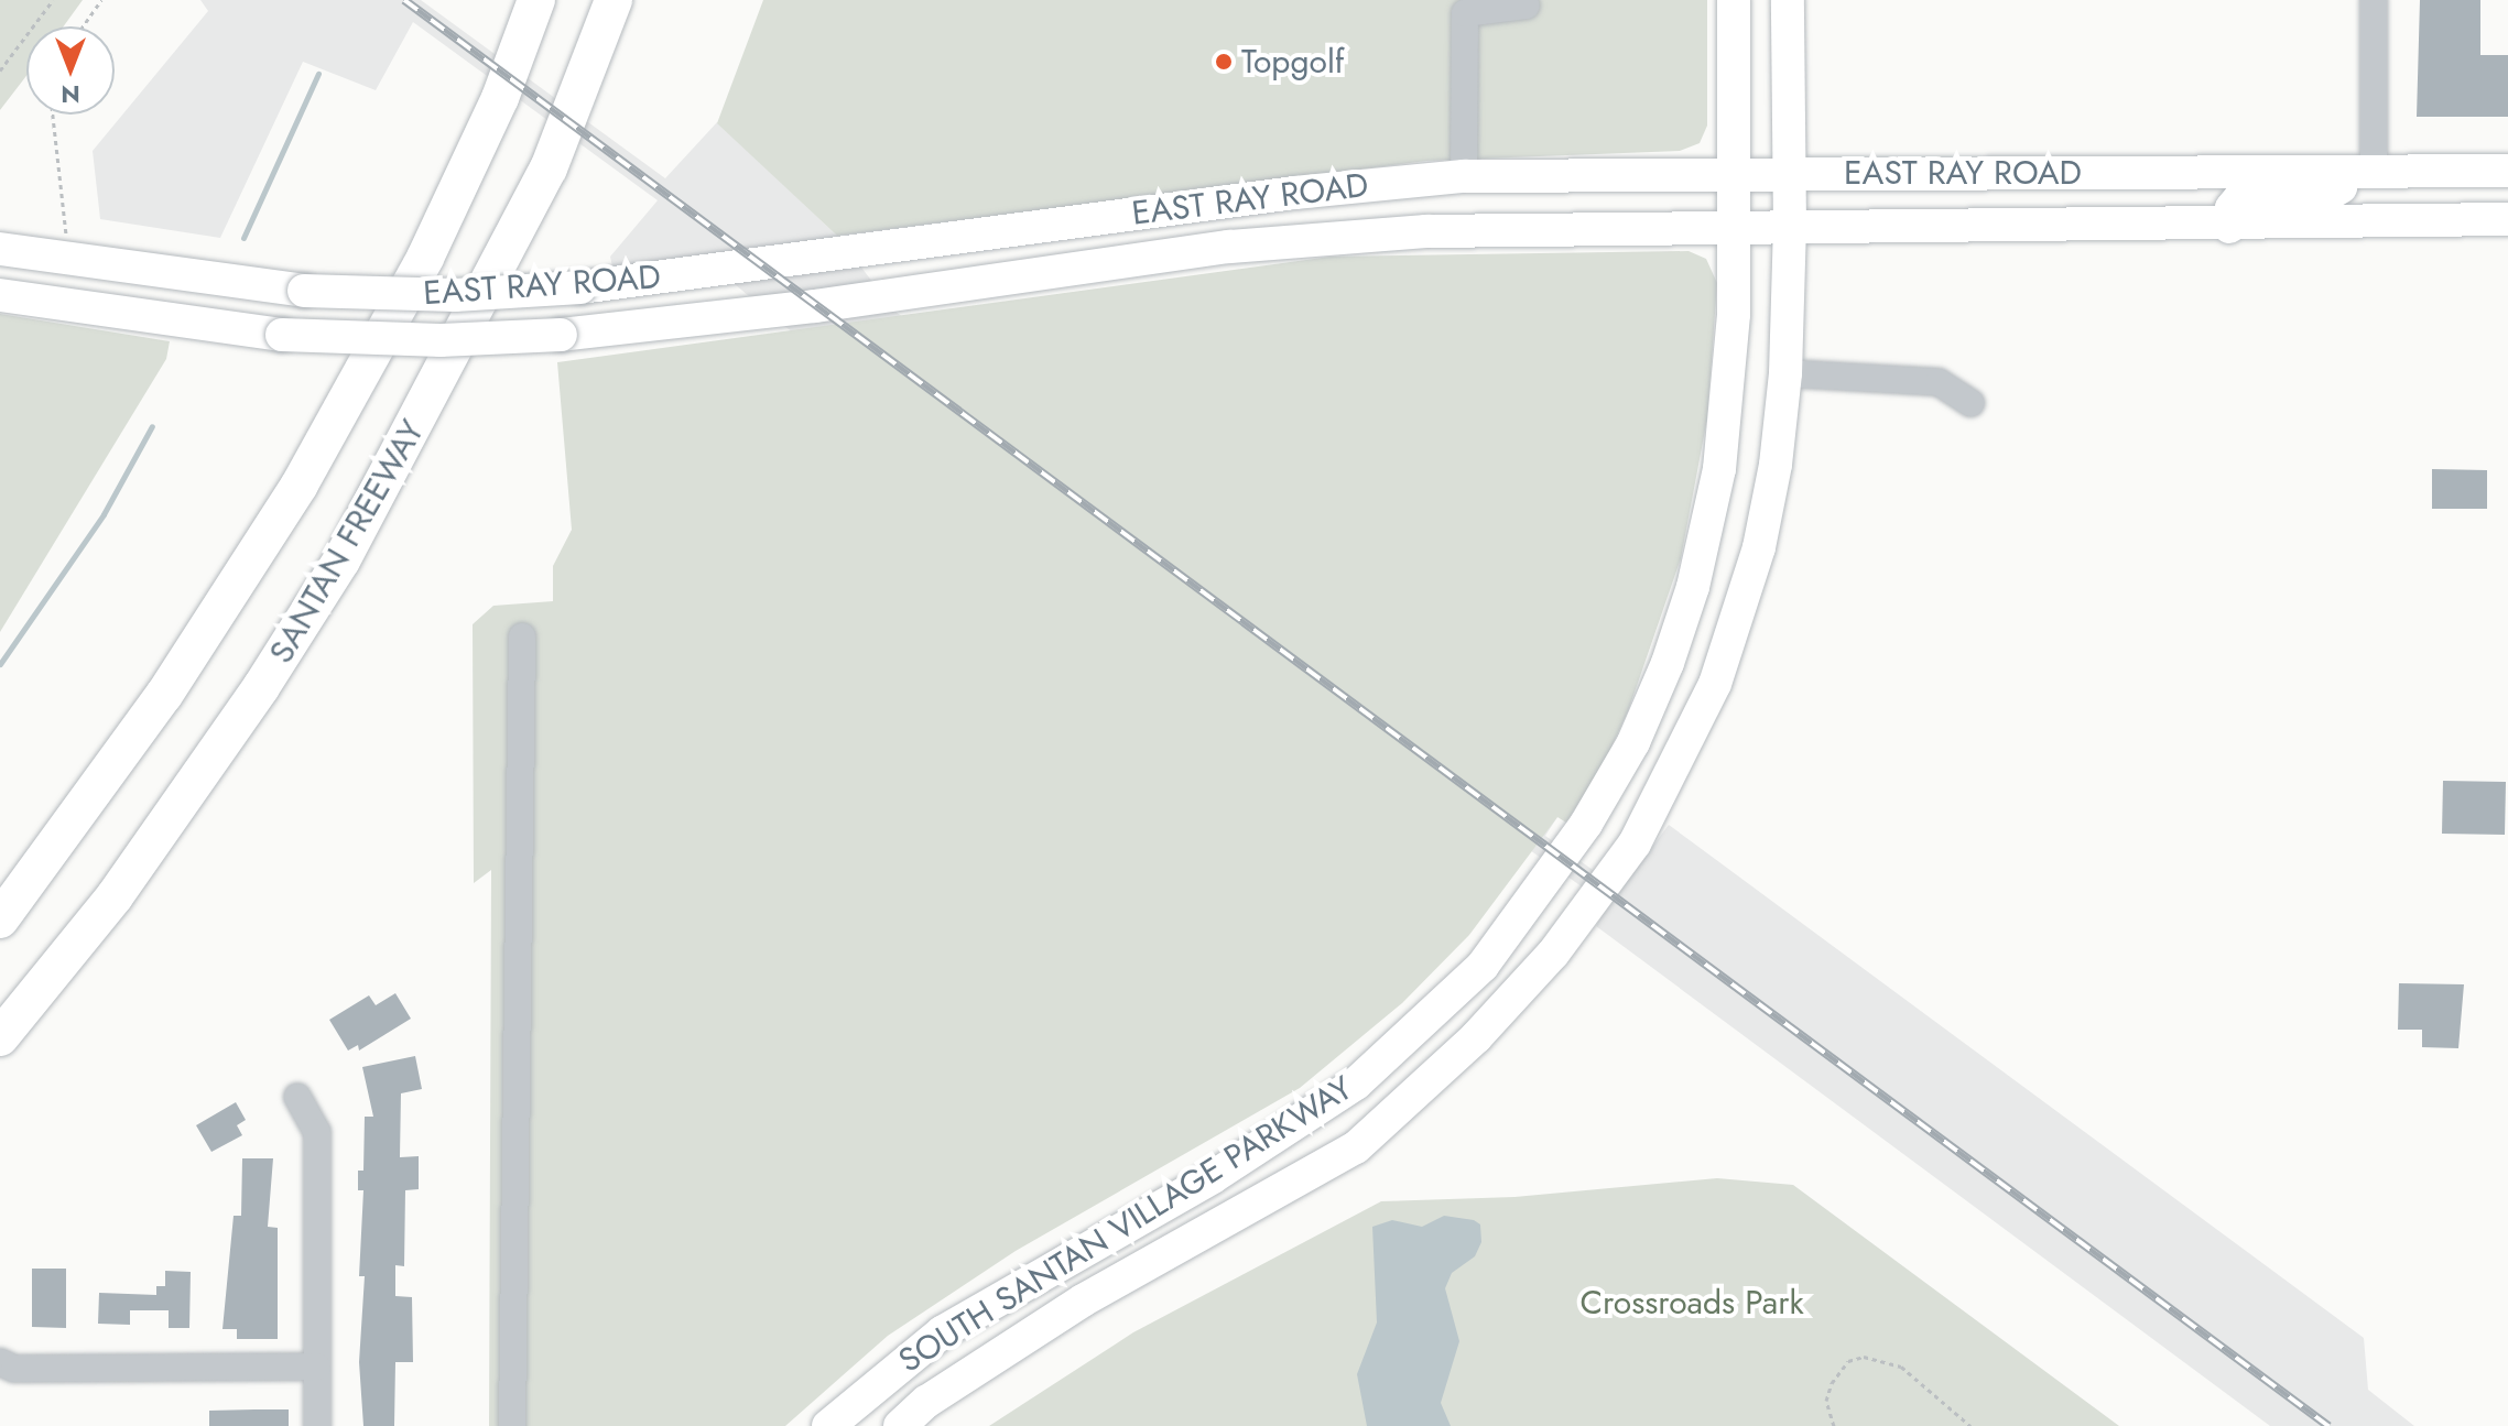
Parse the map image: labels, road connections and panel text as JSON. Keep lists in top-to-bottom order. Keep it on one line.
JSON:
{"streets":{"highway":["SANTAN FREEWAY"],"main road":["EAST RAY ROAD","SOUTH SANTAN VILLAGE PARKWAY"]},"crossings":[["EAST RAY ROAD","SOUTH SANTAN VILLAGE PARKWAY"]],"parks":["Crossroads Park"],"places":["Topgolf"],"north":"bottom"}
